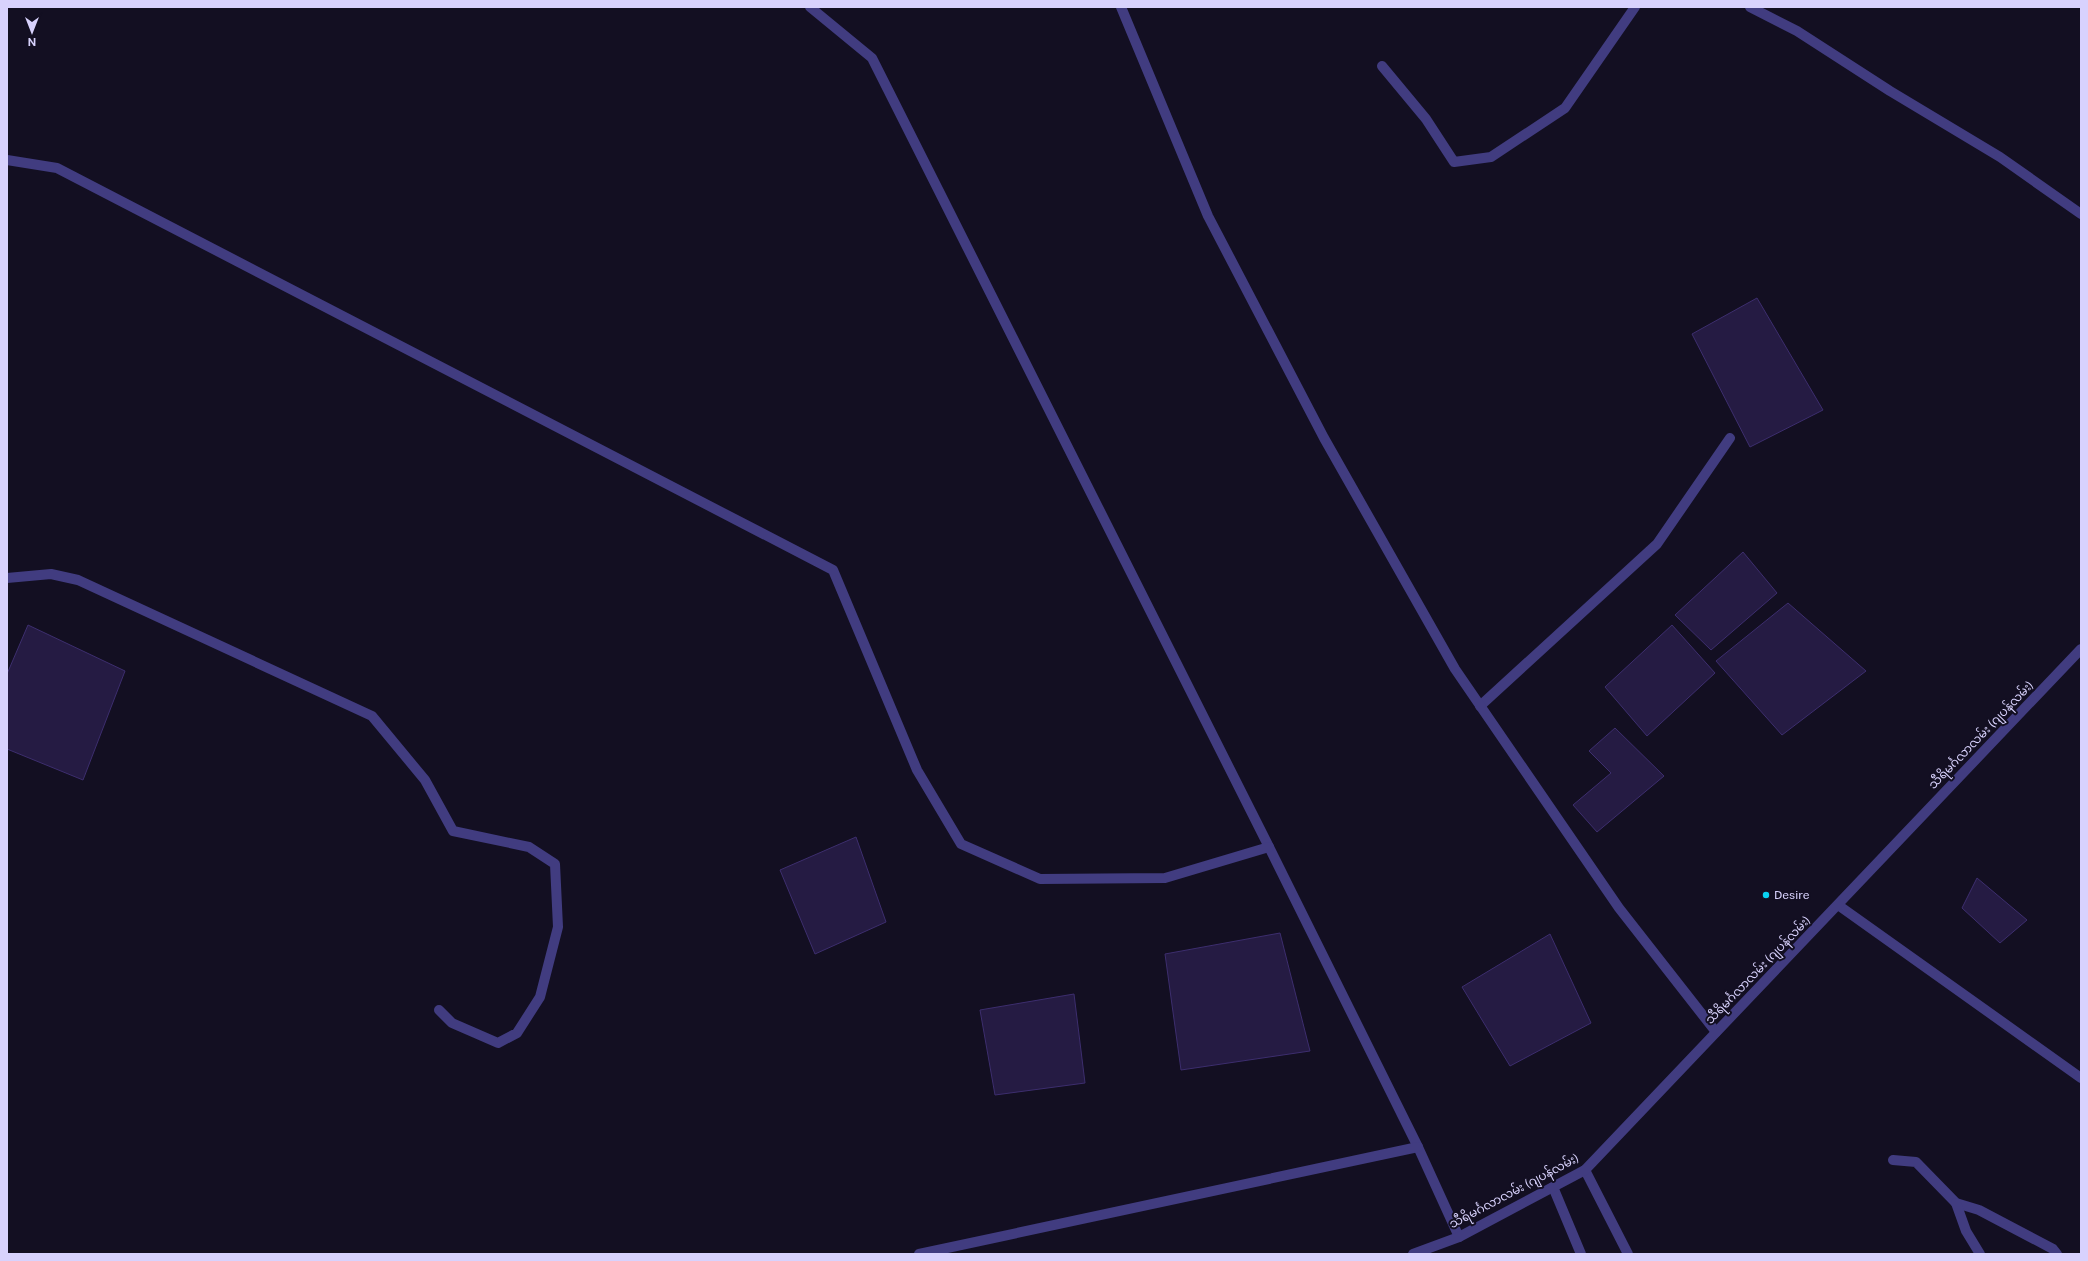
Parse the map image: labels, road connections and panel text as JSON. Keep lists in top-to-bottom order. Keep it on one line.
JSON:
{"streets":{"street":["သီရိမင်္ဂလာလမ်း (ဂျပန်လမ်း)"]},"places":["Desire"],"north":"bottom"}
